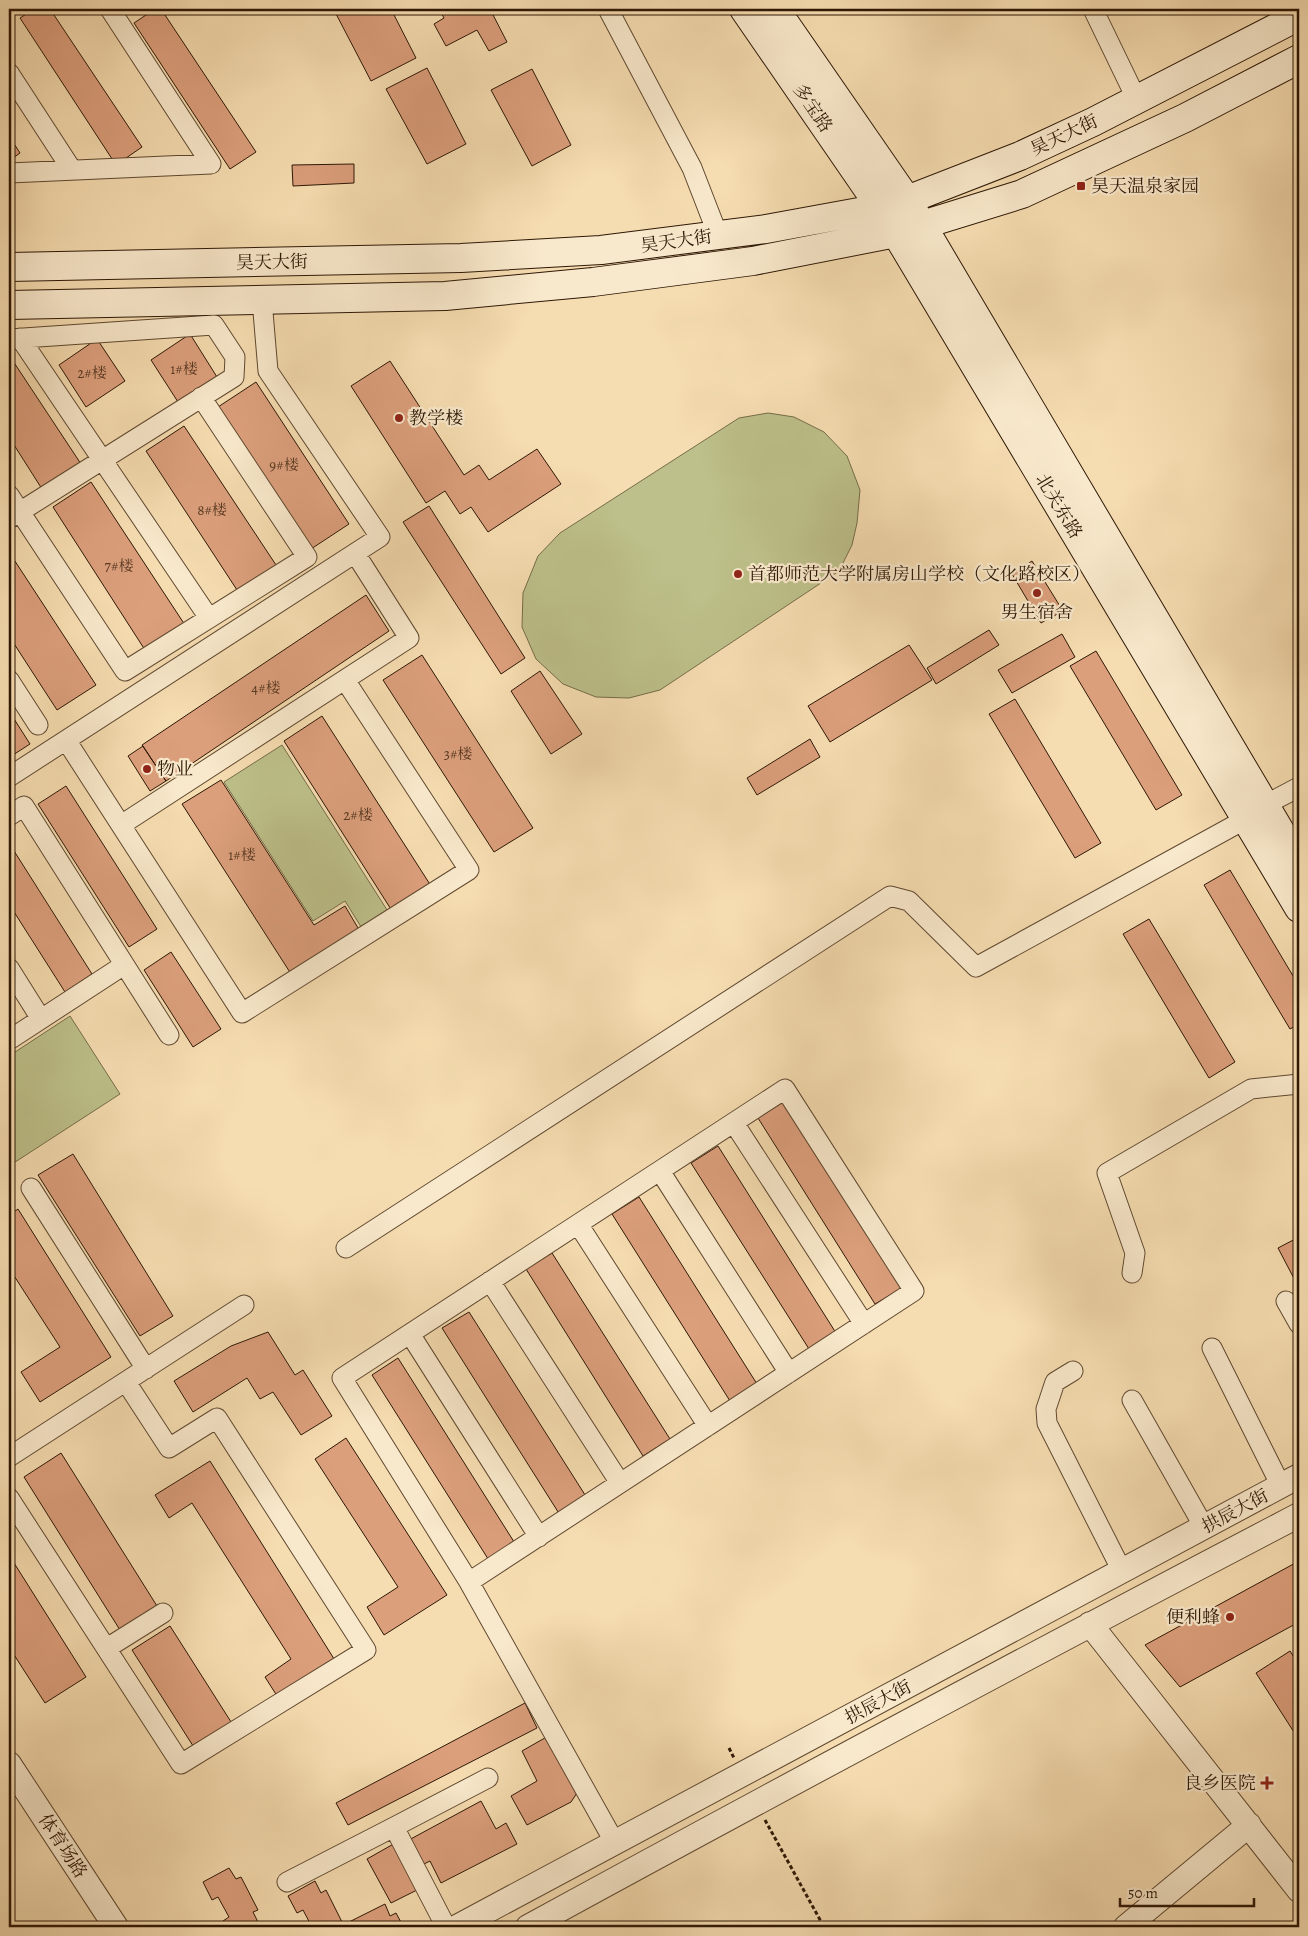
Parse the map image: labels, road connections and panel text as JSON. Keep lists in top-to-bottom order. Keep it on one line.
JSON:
{"streets":{"main road":["多宝路","昊天大街","北关东路"],"street":["拱辰大街","体育场路"]},"crossings":[["多宝路","昊天大街"],["多宝路","北关东路"],["昊天大街","北关东路"]],"places":{"transit":["昊天温泉家园"],"other":["教学楼","首都师范大学附属房山学校（文化路校区）","男生宿舍","物业","便利蜂"],"health":["良乡医院"]},"house_numbers":["1#楼","2#楼","9#楼","8#楼","7#楼","4#楼","3#楼","2#楼","1#楼"],"scale_bar":"50 m"}
